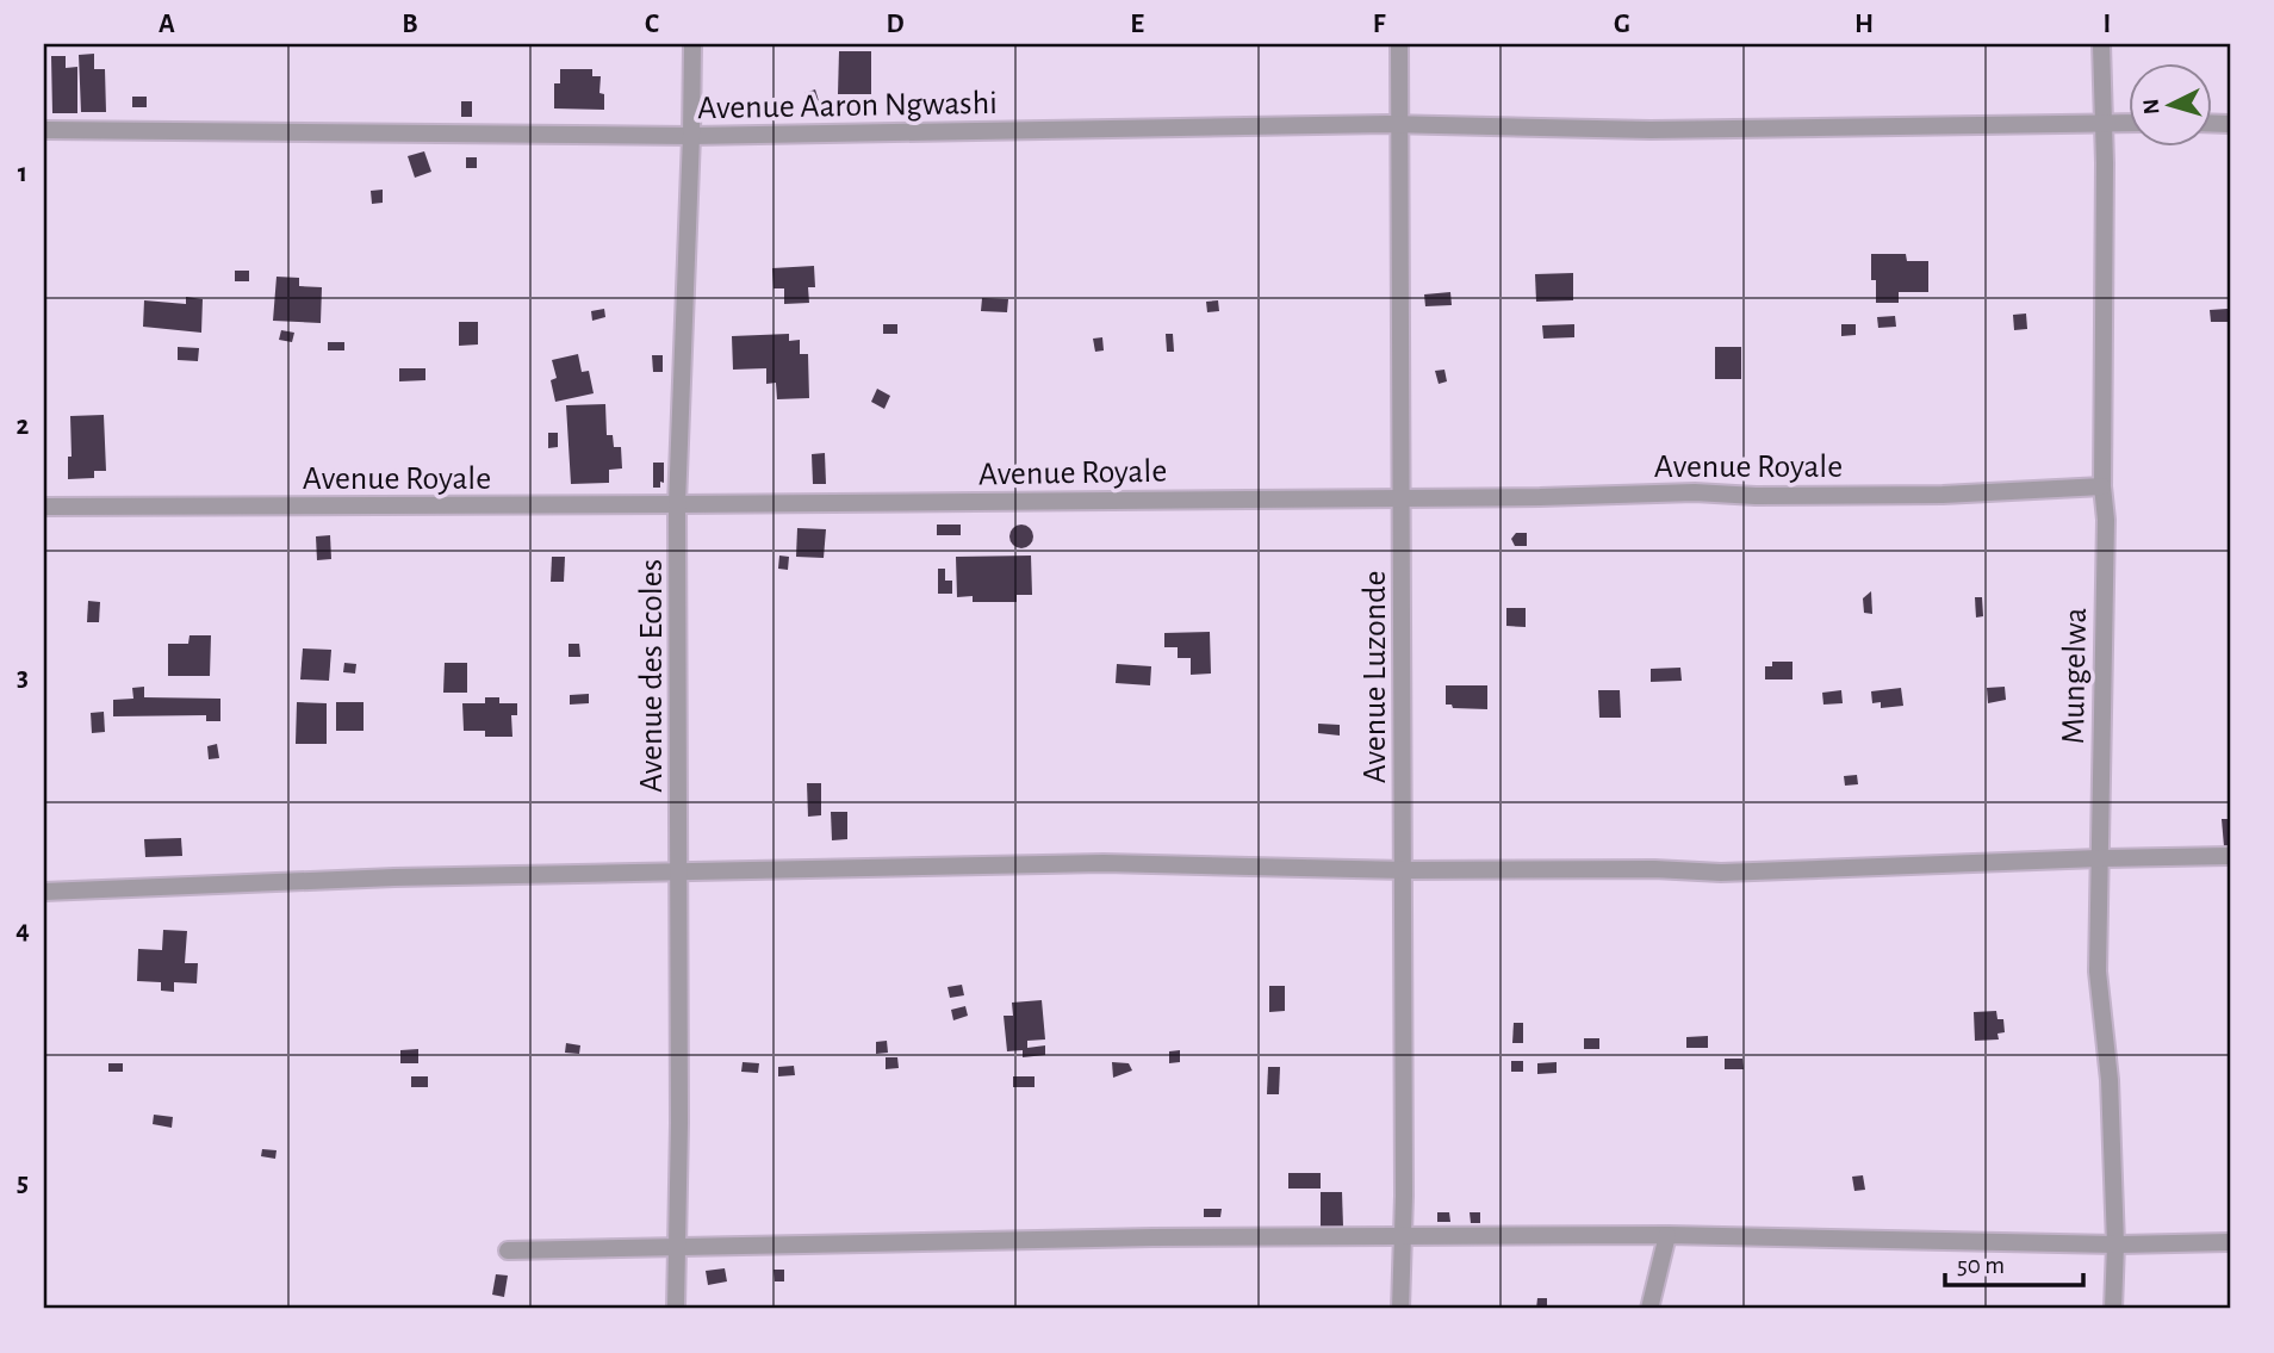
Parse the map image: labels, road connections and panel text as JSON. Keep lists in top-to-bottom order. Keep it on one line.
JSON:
{"streets":{"street":["Avenue Aaron Ngwashi","Avenue Royale","Avenue des Ecoles","Mungelwa","Avenue Luzonde"]},"crossings":[["Avenue Aaron Ngwashi","Avenue des Ecoles"],["Avenue Aaron Ngwashi","Mungelwa"],["Avenue Aaron Ngwashi","Avenue Luzonde"],["Avenue Royale","Avenue des Ecoles"],["Avenue Royale","Mungelwa"],["Avenue Royale","Avenue Luzonde"]],"scale_bar":"50 m","north":"left","grid":{"columns":["A","B","C","D","E","F","G","H","I"],"rows":["1","2","3","4","5"]}}
